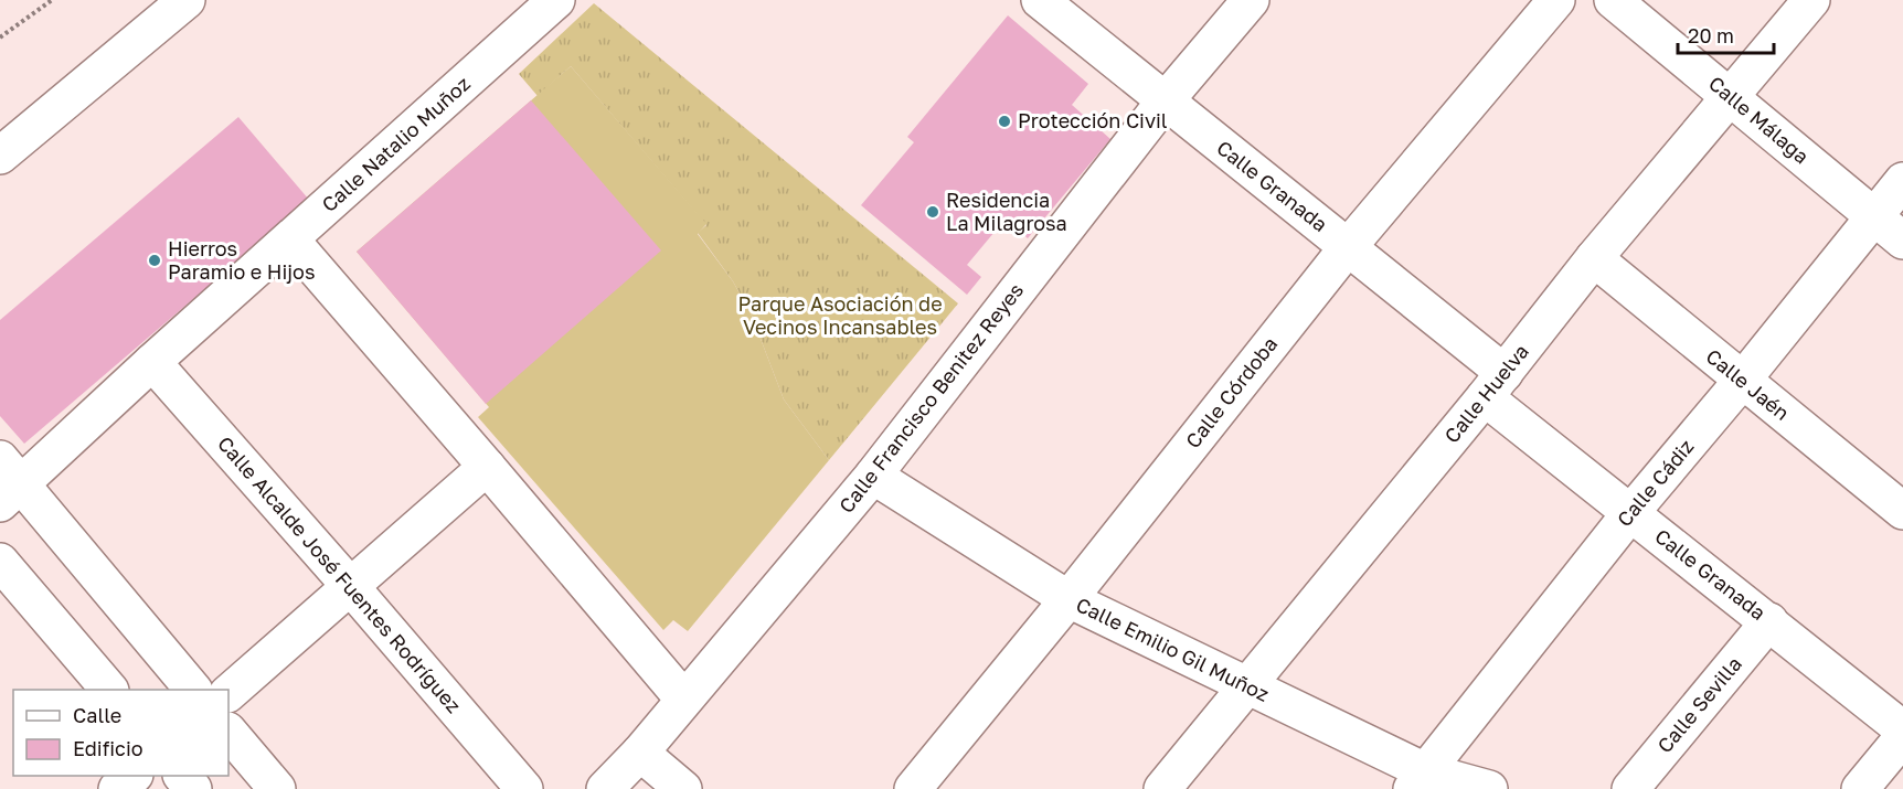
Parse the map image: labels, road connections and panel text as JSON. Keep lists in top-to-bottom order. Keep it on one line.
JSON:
{"streets":{"street":["Calle Málaga","Calle Natalio Muñoz","Calle Granada","Calle Jaén","Calle Córdoba","Calle Huelva","Calle Francisco Benitez Reyes","Calle Cádiz","Calle Alcalde José Fuentes Rodríguez","Calle Emilio Gil Muñoz","Calle Sevilla"]},"crossings":[["Calle Málaga","Calle Huelva"],["Calle Málaga","Calle Cádiz"],["Calle Natalio Muñoz","Calle Alcalde José Fuentes Rodríguez"],["Calle Granada","Calle Córdoba"],["Calle Granada","Calle Huelva"],["Calle Granada","Calle Francisco Benitez Reyes"],["Calle Granada","Calle Cádiz"],["Calle Granada","Calle Sevilla"],["Calle Jaén","Calle Huelva"],["Calle Jaén","Calle Cádiz"],["Calle Córdoba","Calle Emilio Gil Muñoz"],["Calle Huelva","Calle Emilio Gil Muñoz"],["Calle Francisco Benitez Reyes","Calle Emilio Gil Muñoz"],["Calle Cádiz","Calle Emilio Gil Muñoz"]],"parks":["Parque Asociación de Vecinos Incansables"],"places":["Protección Civil","Residencia La Milagrosa","Hierros Paramio e Hijos"],"legend":["Calle","Edificio"],"scale_bar":"20 m"}
